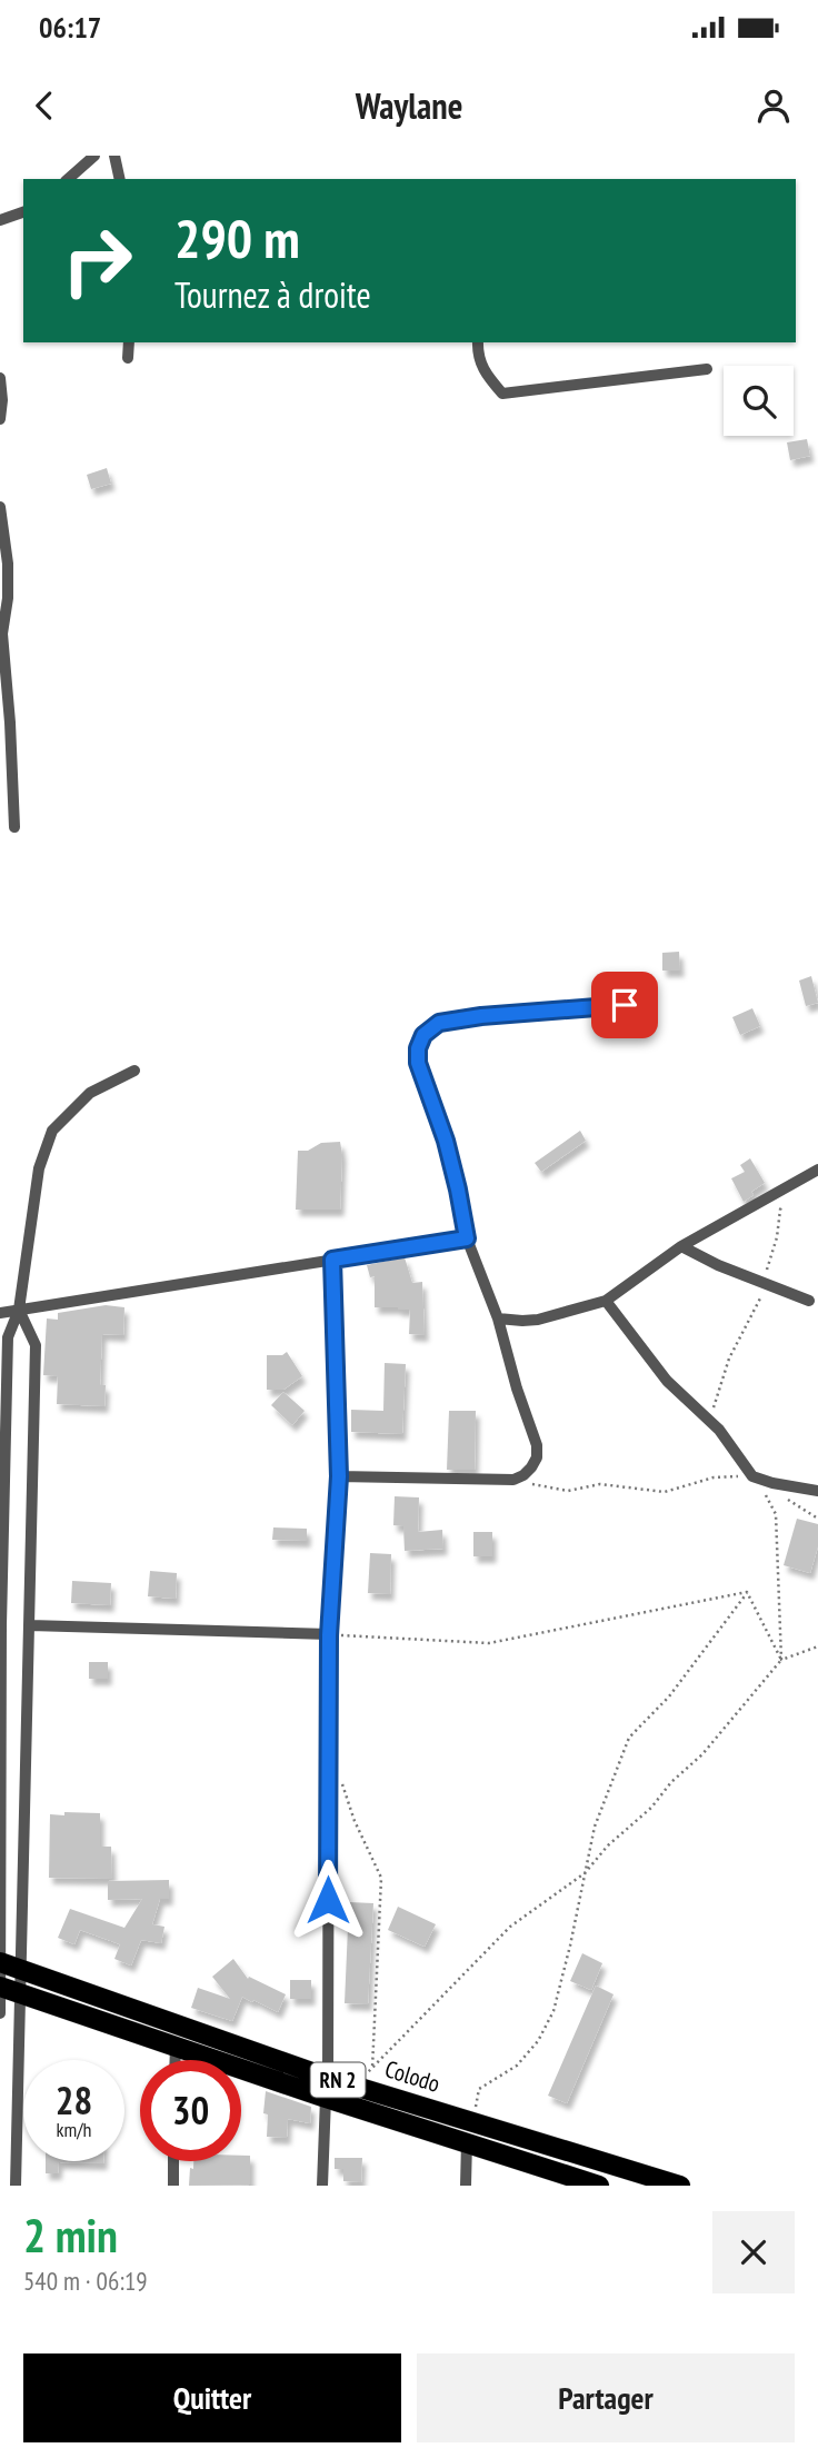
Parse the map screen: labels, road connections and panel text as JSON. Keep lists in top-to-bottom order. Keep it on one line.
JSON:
{"streets":{"main road":["Colodo","RN 2"]},"page":{"status":"06:17","header":"Waylane","turn":["290 m","Tournez à droite"],"speed":"28 km/h","limit":"30","heading":["2 min","540 m · 06:19"],"buttons":["Quitter","Partager"]}}
